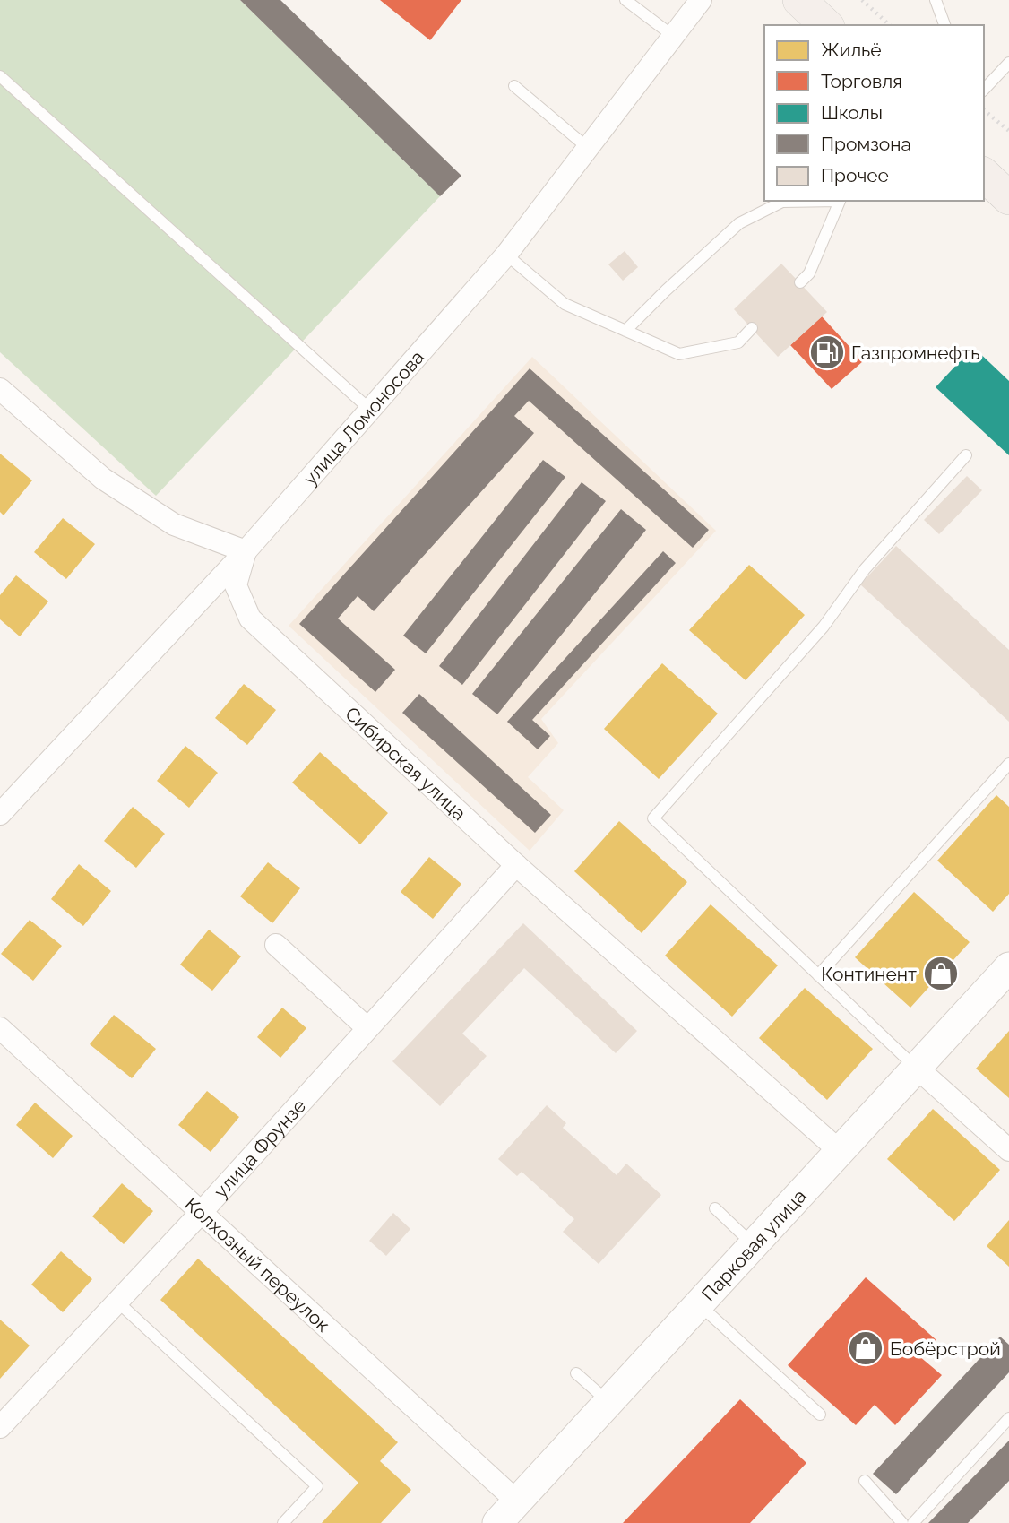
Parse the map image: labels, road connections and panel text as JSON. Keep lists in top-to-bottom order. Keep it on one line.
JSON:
{"streets":{"street":["улица Ломоносова","Сибирская улица","улица Фрунзе","Парковая улица","Колхозный переулок"]},"crossings":[["улица Ломоносова","Сибирская улица"],["Сибирская улица","улица Фрунзе"],["Сибирская улица","Парковая улица"],["улица Фрунзе","Колхозный переулок"],["Парковая улица","Колхозный переулок"]],"places":{"fuel station":["Газпромнефть"],"shop":["Континент","Бобёрстрой"]},"legend":["Жильё","Торговля","Школы","Промзона","Прочее"]}
